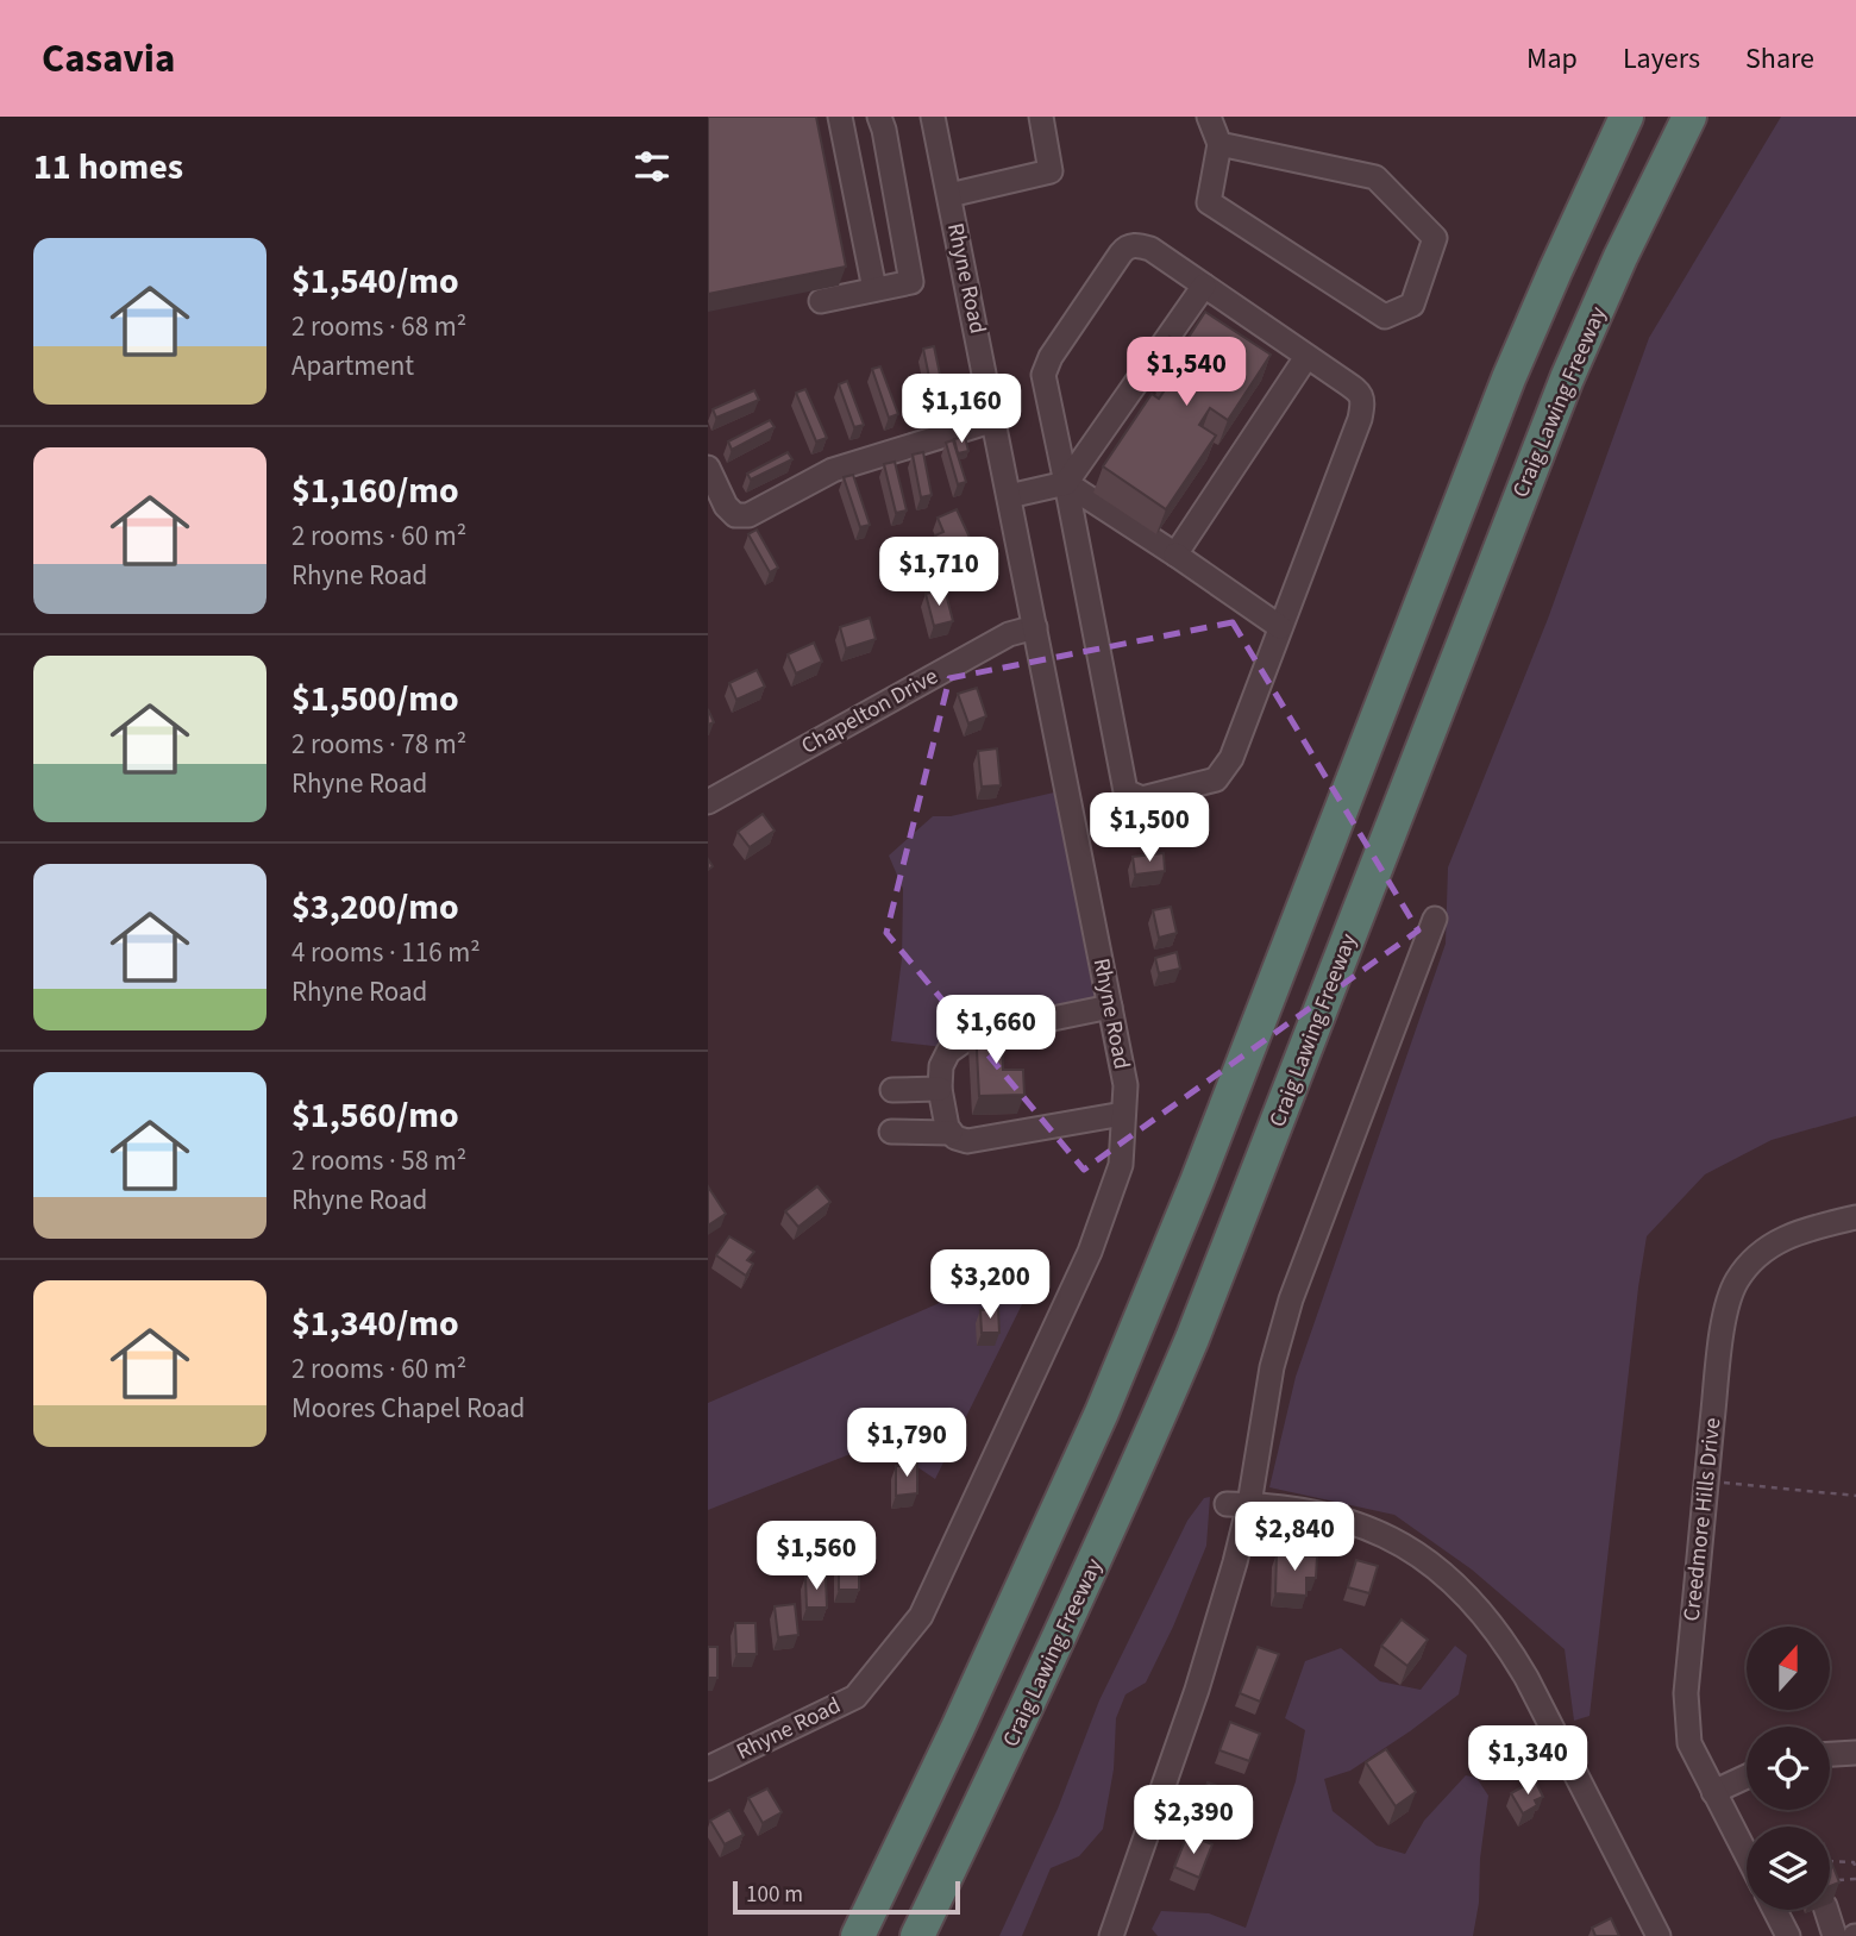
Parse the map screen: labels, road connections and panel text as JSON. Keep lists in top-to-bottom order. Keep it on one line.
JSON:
{"streets":{"highway":["Craig Lawing Freeway"],"street":["Rhyne Road","Chapelton Drive","Creedmore Hills Drive"]},"crossings":[["Rhyne Road","Chapelton Drive"]],"scale_bar":"100 m","north":"top","page":{"header":"Casavia","nav":["Map","Layers","Share"],"heading":"11 homes","list":[{"name":"$1,540/mo","note":"2 rooms · 68 m² · Apartment"},{"name":"$1,160/mo","note":"2 rooms · 60 m² · Rhyne Road"},{"name":"$1,500/mo","note":"2 rooms · 78 m² · Rhyne Road"},{"name":"$3,200/mo","note":"4 rooms · 116 m² · Rhyne Road"},{"name":"$1,560/mo","note":"2 rooms · 58 m² · Rhyne Road"},{"name":"$1,340/mo","note":"2 rooms · 60 m² · Moores Chapel Road"}],"price":["$1,540","$1,160","$1,710","$1,500","$1,660","$3,200","$1,790","$2,840","$1,560","$1,340","$2,390"],"scale":"100 m"}}
